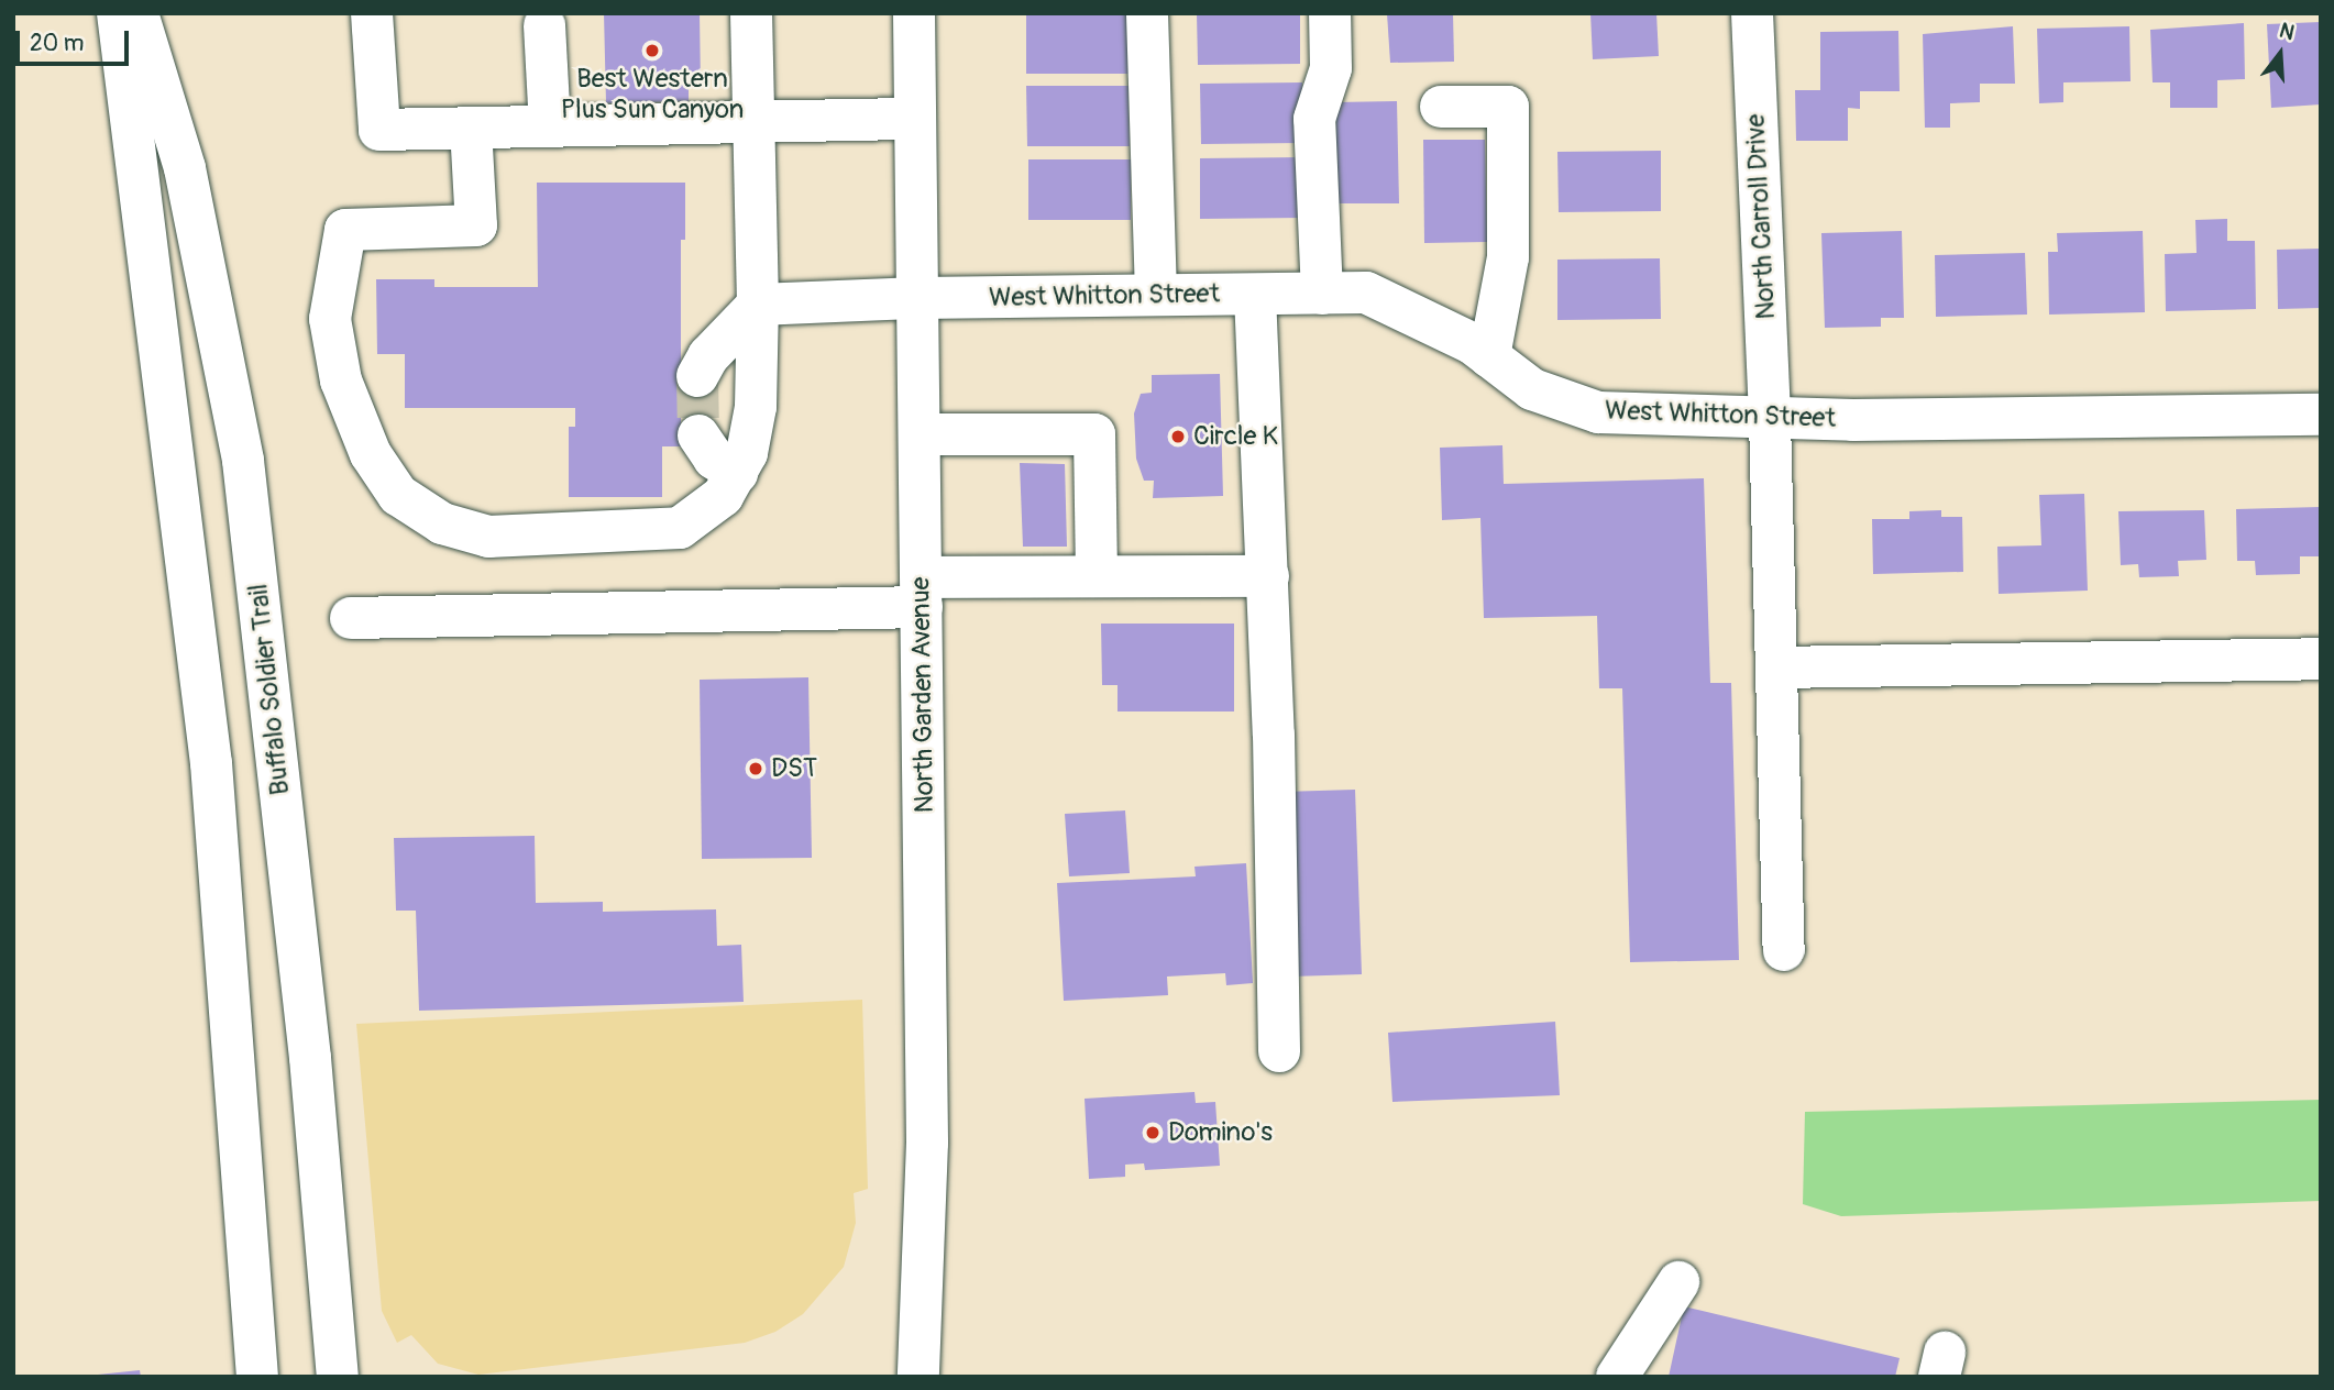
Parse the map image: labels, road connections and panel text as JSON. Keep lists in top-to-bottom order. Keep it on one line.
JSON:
{"streets":{"street":["North Carroll Drive","West Whitton Street","Buffalo Soldier Trail","North Garden Avenue"]},"crossings":[["North Carroll Drive","West Whitton Street"],["West Whitton Street","North Garden Avenue"]],"places":["Best Western Plus Sun Canyon","Circle K","DST","Domino's"],"scale_bar":"20 m","north":"top"}
